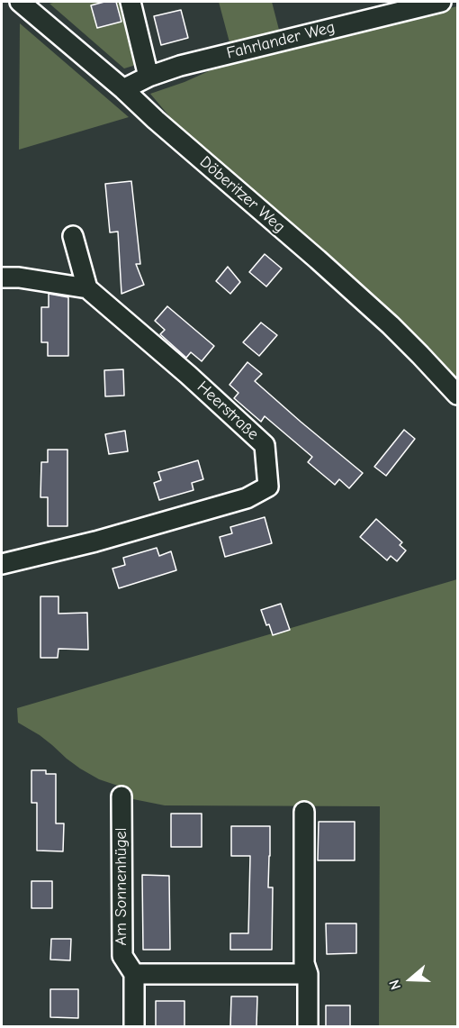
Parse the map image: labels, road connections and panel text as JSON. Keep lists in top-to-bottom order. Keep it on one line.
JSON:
{"streets":{"street":["Fahrlander Weg","Döberitzer Weg","Heerstraße","Am Sonnenhügel"]},"crossings":[["Fahrlander Weg","Döberitzer Weg"]],"north":"left"}
